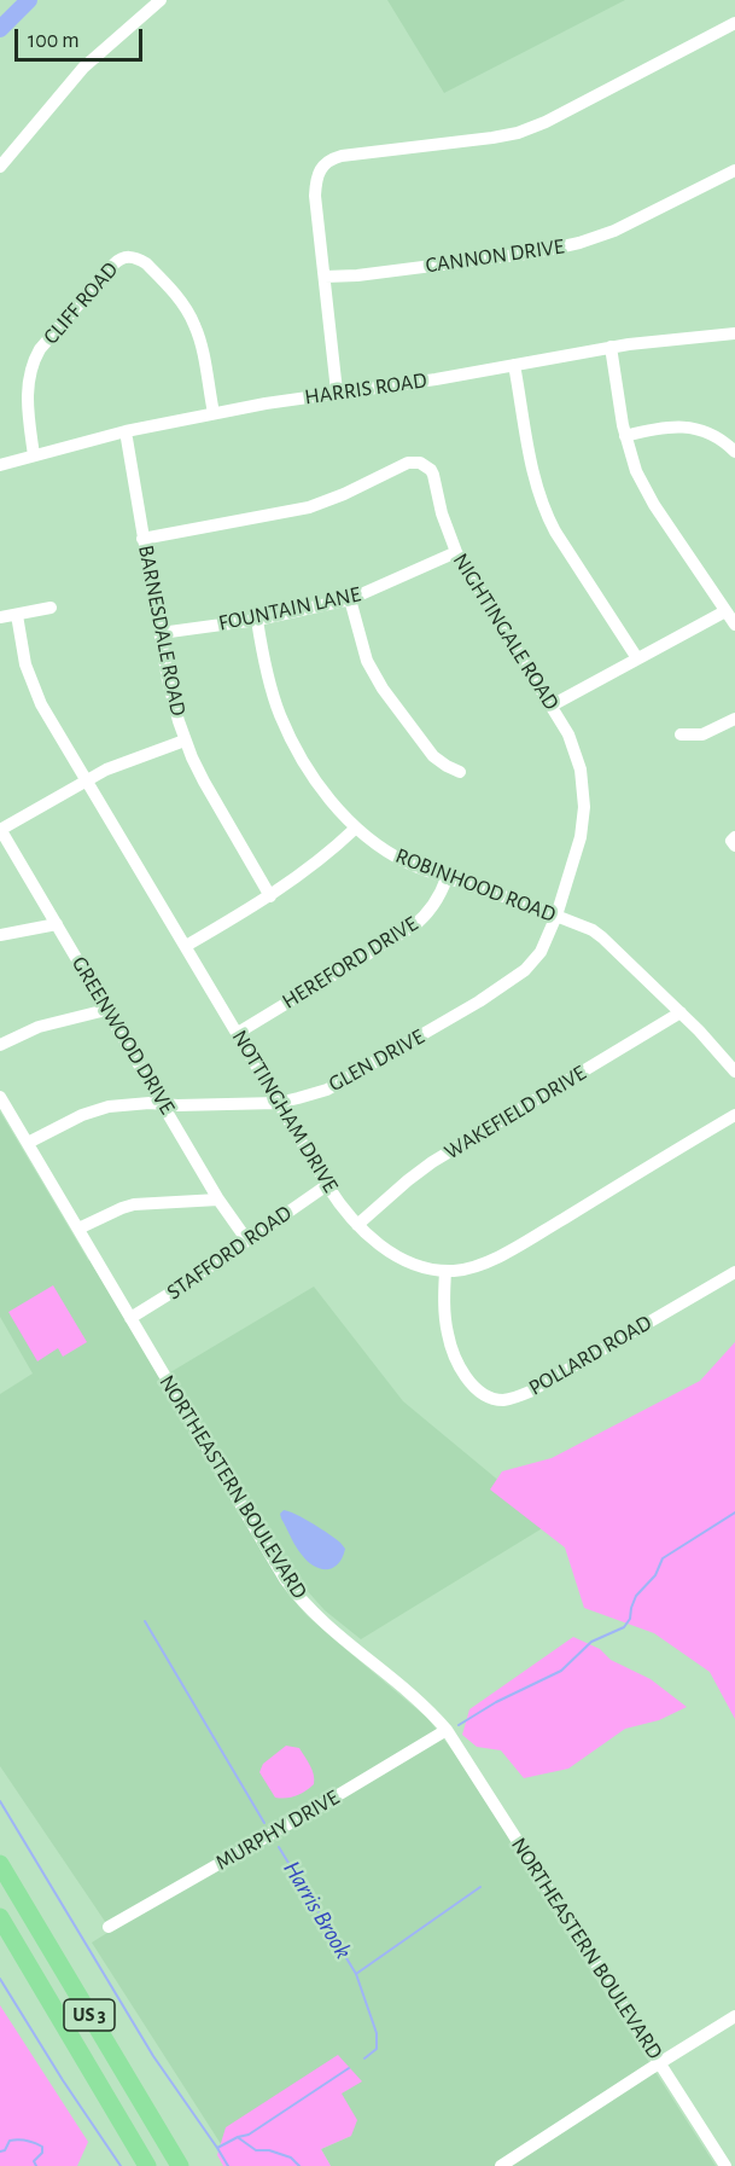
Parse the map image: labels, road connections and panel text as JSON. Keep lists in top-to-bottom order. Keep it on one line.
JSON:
{"streets":{"highway":["US 3"],"street":["CANNON DRIVE","CLIFF ROAD","HARRIS ROAD","FOUNTAIN LANE","BARNESDALE ROAD","NIGHTINGALE ROAD","ROBINHOOD ROAD","HEREFORD DRIVE","GREENWOOD DRIVE","GLEN DRIVE","NOTTINGHAM DRIVE","WAKEFIELD DRIVE","STAFFORD ROAD","POLLARD ROAD","NORTHEASTERN BOULEVARD","MURPHY DRIVE"]},"crossings":[["CLIFF ROAD","HARRIS ROAD"],["HARRIS ROAD","BARNESDALE ROAD"],["FOUNTAIN LANE","BARNESDALE ROAD"],["FOUNTAIN LANE","NIGHTINGALE ROAD"],["FOUNTAIN LANE","ROBINHOOD ROAD"],["BARNESDALE ROAD","NIGHTINGALE ROAD"],["NIGHTINGALE ROAD","ROBINHOOD ROAD"],["NIGHTINGALE ROAD","GLEN DRIVE"],["ROBINHOOD ROAD","HEREFORD DRIVE"],["ROBINHOOD ROAD","GLEN DRIVE"],["ROBINHOOD ROAD","WAKEFIELD DRIVE"],["HEREFORD DRIVE","NOTTINGHAM DRIVE"],["GREENWOOD DRIVE","GLEN DRIVE"],["GREENWOOD DRIVE","STAFFORD ROAD"],["GLEN DRIVE","NOTTINGHAM DRIVE"],["GLEN DRIVE","NORTHEASTERN BOULEVARD"],["NOTTINGHAM DRIVE","WAKEFIELD DRIVE"],["NOTTINGHAM DRIVE","STAFFORD ROAD"],["NOTTINGHAM DRIVE","POLLARD ROAD"],["STAFFORD ROAD","NORTHEASTERN BOULEVARD"],["NORTHEASTERN BOULEVARD","MURPHY DRIVE"]],"water":["Harris Brook"],"scale_bar":"100 m"}
